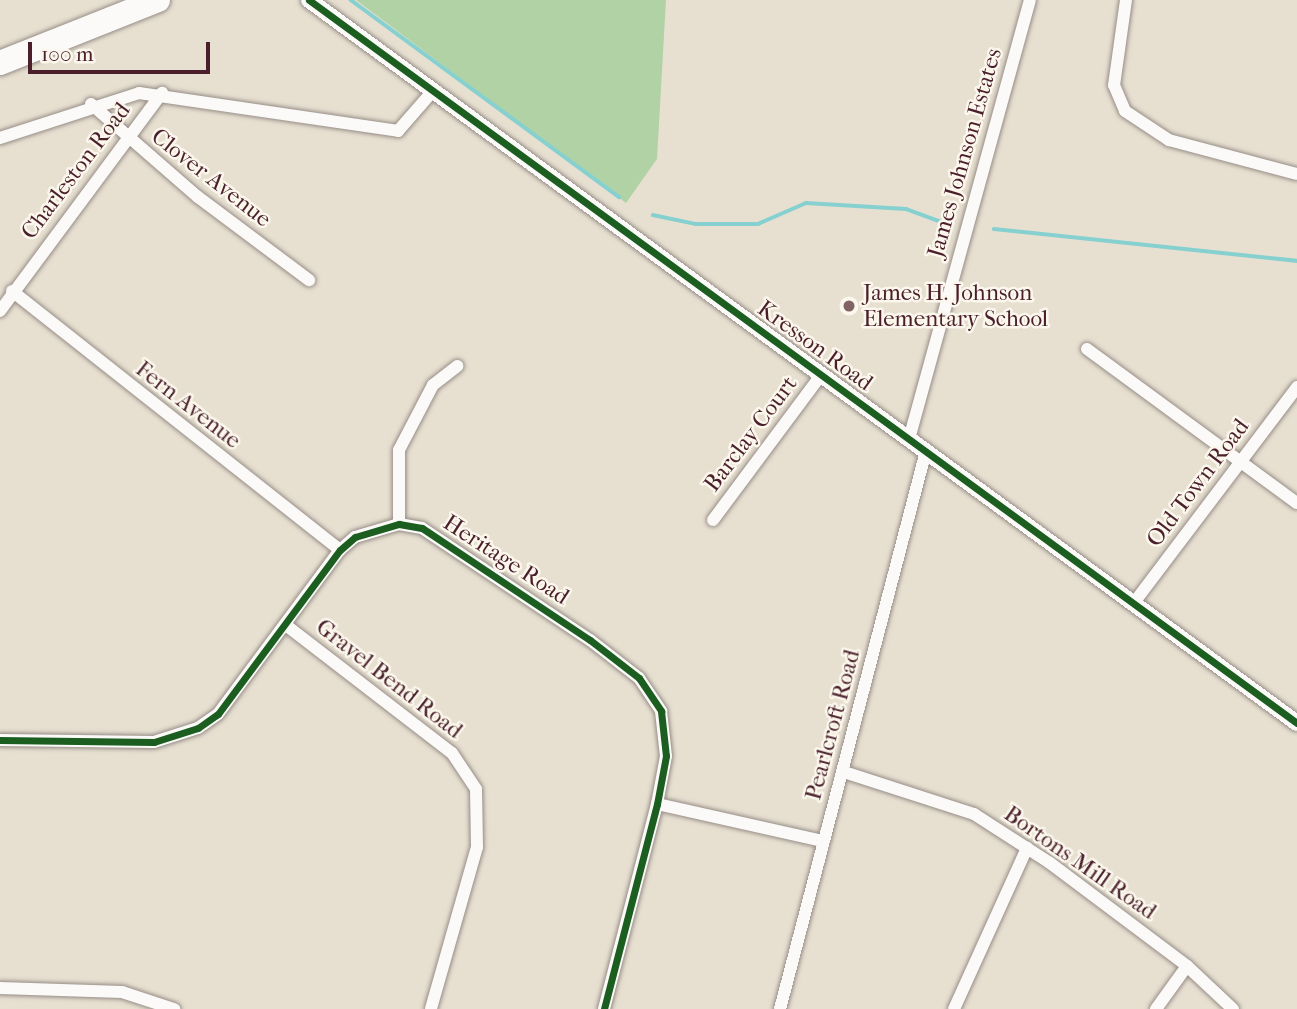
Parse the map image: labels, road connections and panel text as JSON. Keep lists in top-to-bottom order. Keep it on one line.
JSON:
{"streets":{"street":["James Johnson Estates","Charleston Road","Clover Avenue","Kresson Road","Fern Avenue","Barclay Court","Old Town Road","Heritage Road","Gravel Bend Road","Pearlcroft Road","Bortons Mill Road"]},"crossings":[["James Johnson Estates","Kresson Road"],["Charleston Road","Clover Avenue"],["Charleston Road","Fern Avenue"],["Kresson Road","Barclay Court"],["Kresson Road","Old Town Road"],["Kresson Road","Pearlcroft Road"],["Pearlcroft Road","Bortons Mill Road"]],"places":["James H. Johnson Elementary School"],"scale_bar":"100 m"}
